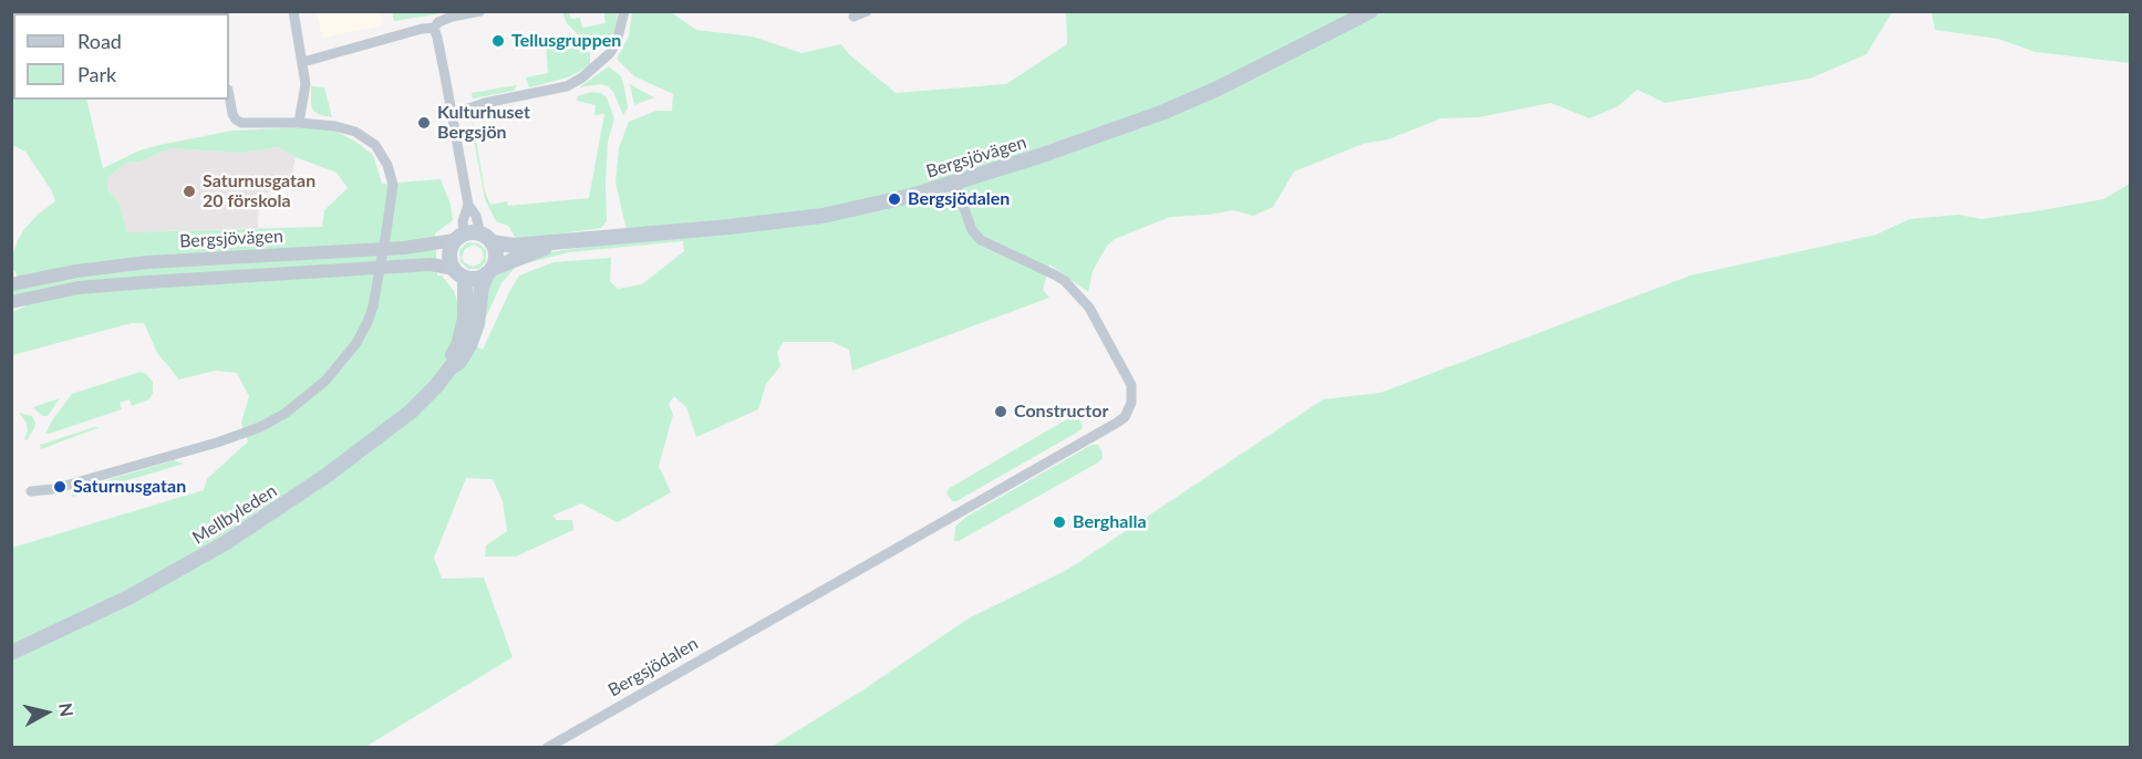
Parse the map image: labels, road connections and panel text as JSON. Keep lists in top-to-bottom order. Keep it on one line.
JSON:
{"streets":{"main road":["Bergsjövägen","Mellbyleden"],"street":["Bergsjödalen"]},"crossings":[["Bergsjövägen","Mellbyleden"],["Bergsjövägen","Bergsjödalen"]],"places":["Tellusgruppen","Kulturhuset Bergsjön","Saturnusgatan 20 förskola","Bergsjödalen","Constructor","Saturnusgatan","Berghalla"],"legend":["Road","Park"],"north":"right"}
